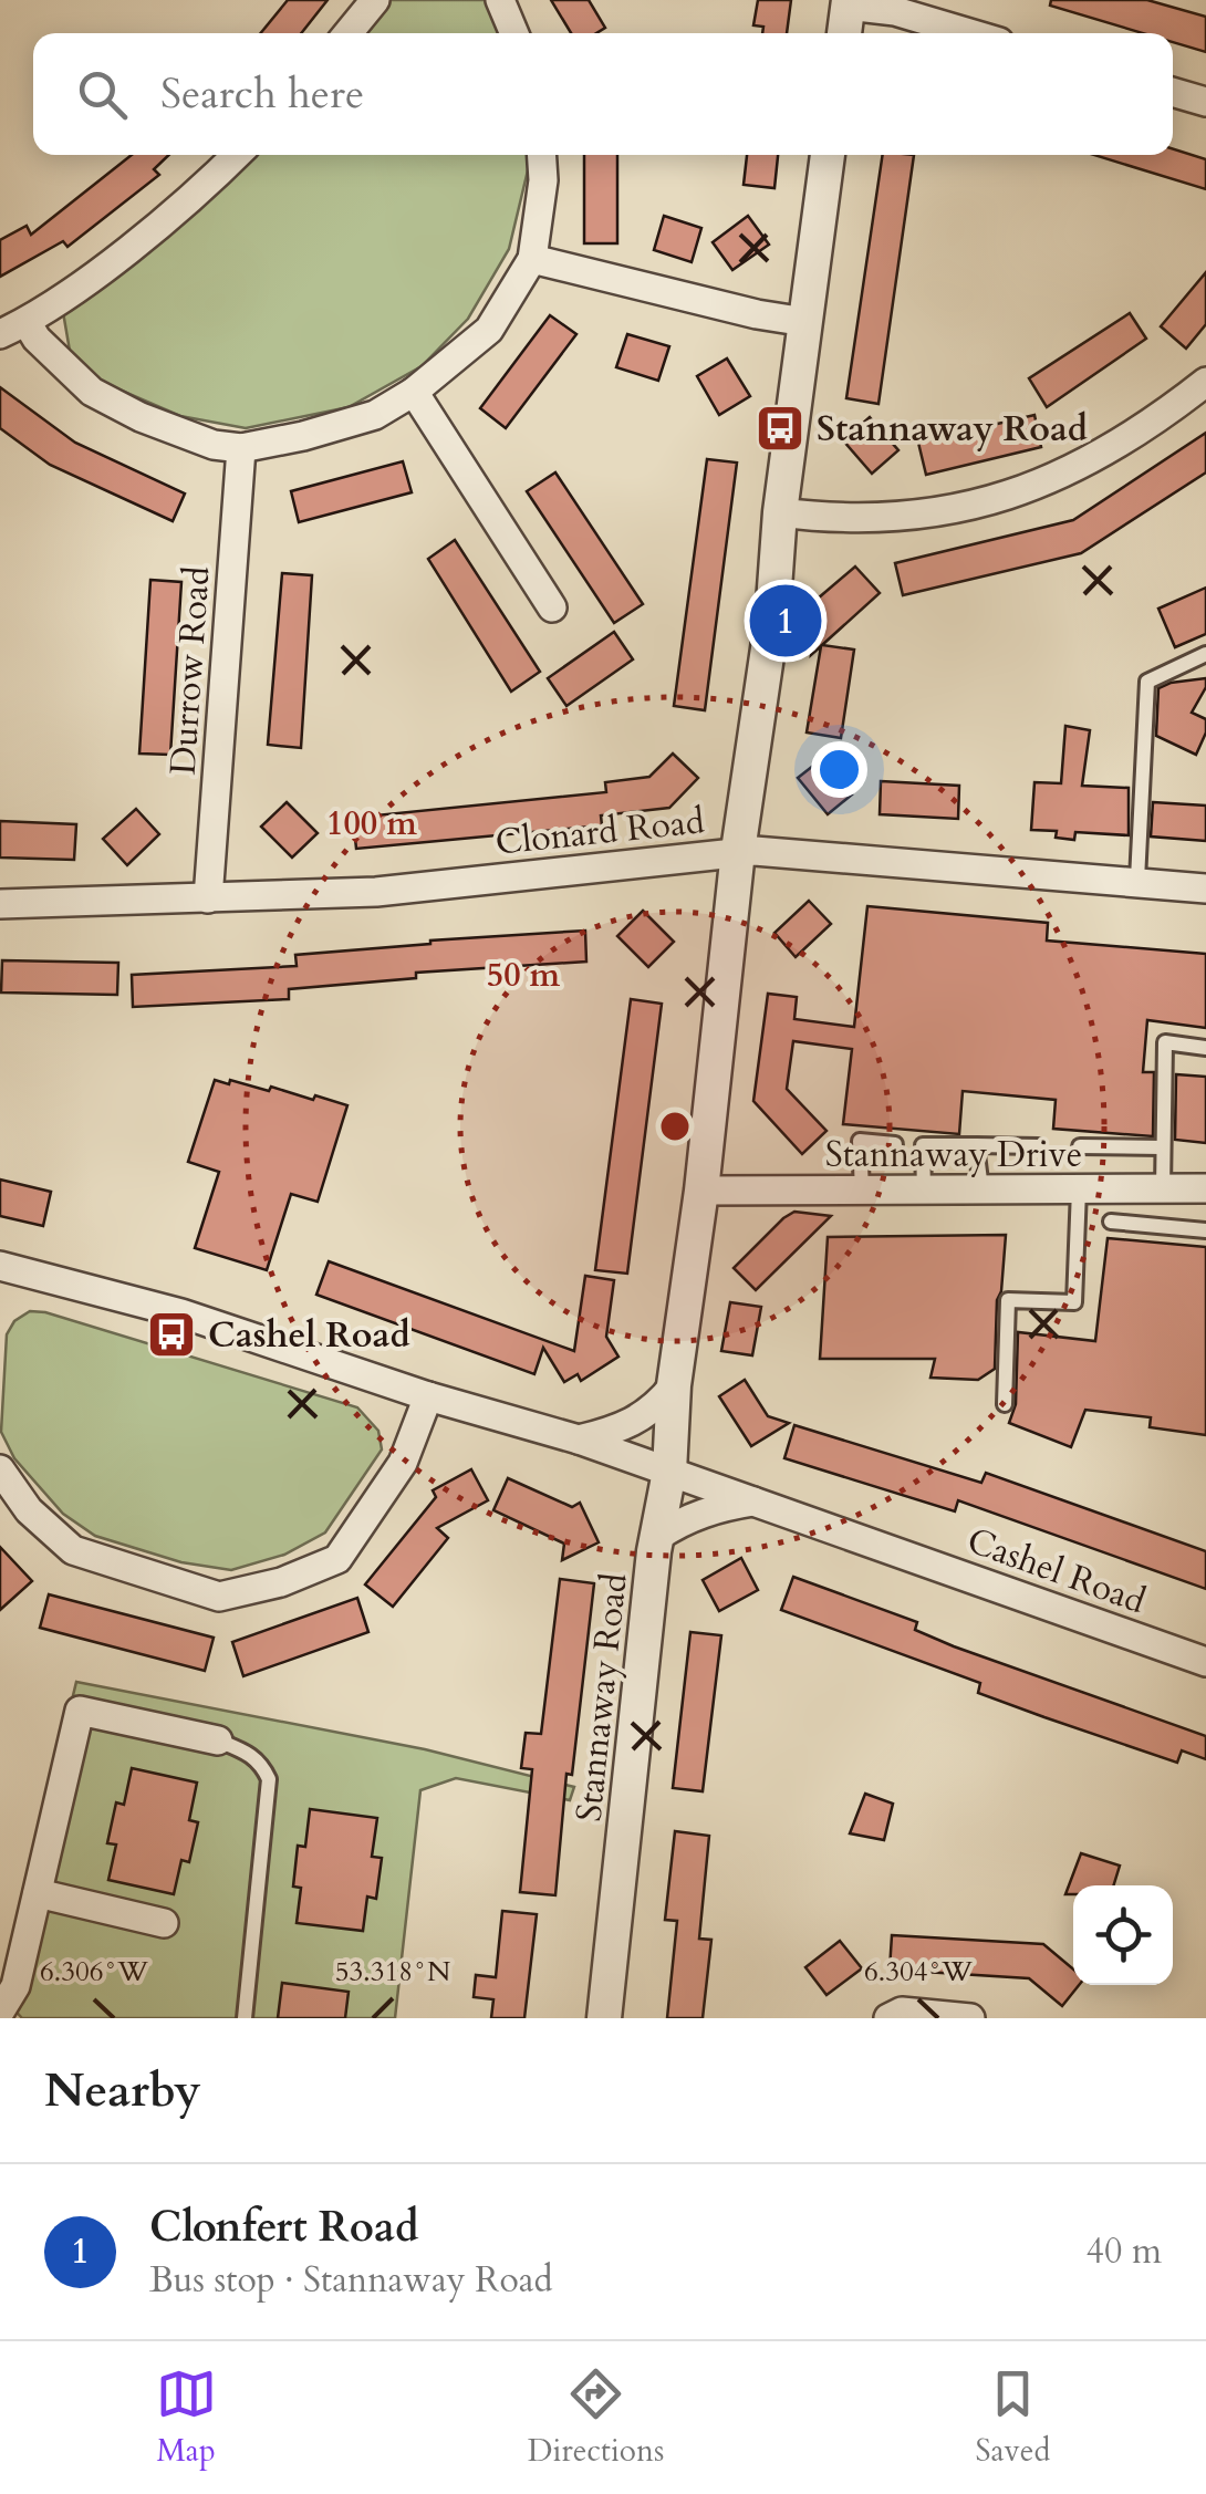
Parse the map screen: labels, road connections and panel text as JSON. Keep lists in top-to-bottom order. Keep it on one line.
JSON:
{"streets":{"street":["Durrow Road","Clonard Road","Stannaway Drive","Cashel Road","Stannaway Road"]},"crossings":[["Durrow Road","Clonard Road"],["Clonard Road","Stannaway Road"],["Stannaway Drive","Stannaway Road"],["Cashel Road","Stannaway Road"]],"places":{"bus stop":["Stannaway Road","Cashel Road"]},"page":{"search":"Search here","pins":"1","heading":"Nearby","list":[{"mark":"1","name":"Clonfert Road","note":"Bus stop · Stannaway Road","value":"40 m"}],"nav":["Map","Directions","Saved"]},"coordinates":["53.318°N","6.306°W","6.304°W"],"rings":["100 m","50 m"]}
